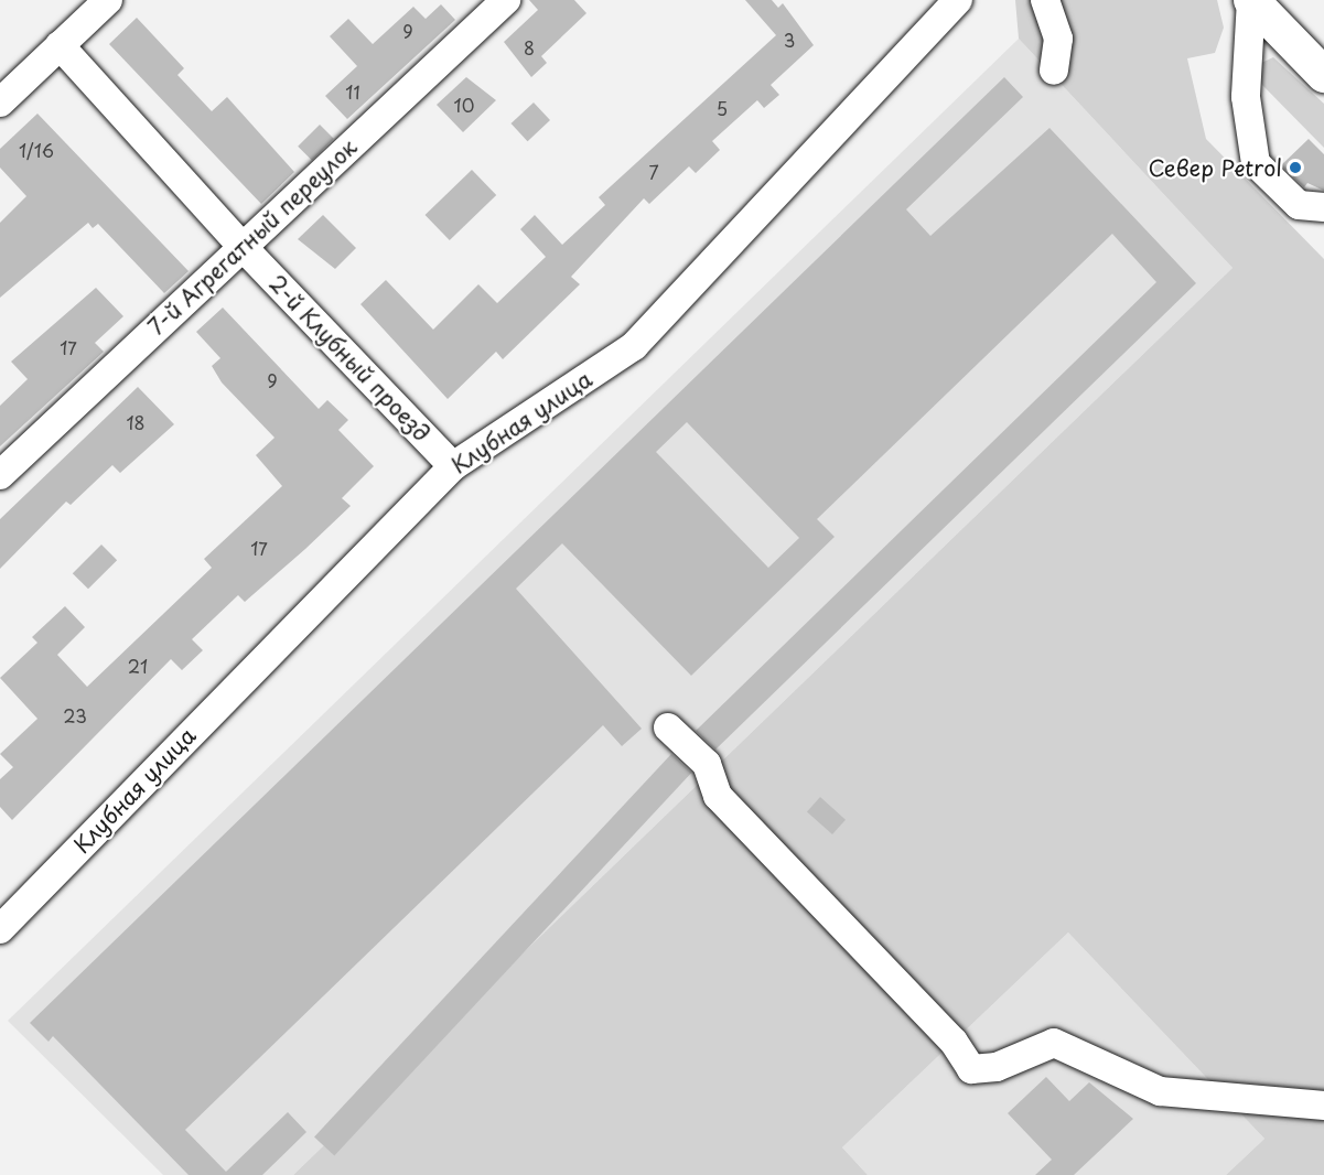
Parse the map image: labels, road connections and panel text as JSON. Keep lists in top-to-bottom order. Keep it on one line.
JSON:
{"streets":{"street":["7-й Агрегатный переулок","2-й Клубный проезд","Клубная улица"]},"crossings":[["7-й Агрегатный переулок","2-й Клубный проезд"],["2-й Клубный проезд","Клубная улица"]],"places":["Север Petrol"],"house_numbers":["9","3","8","11","10","5","1/16","7","17","9","18","17","21","23"]}
